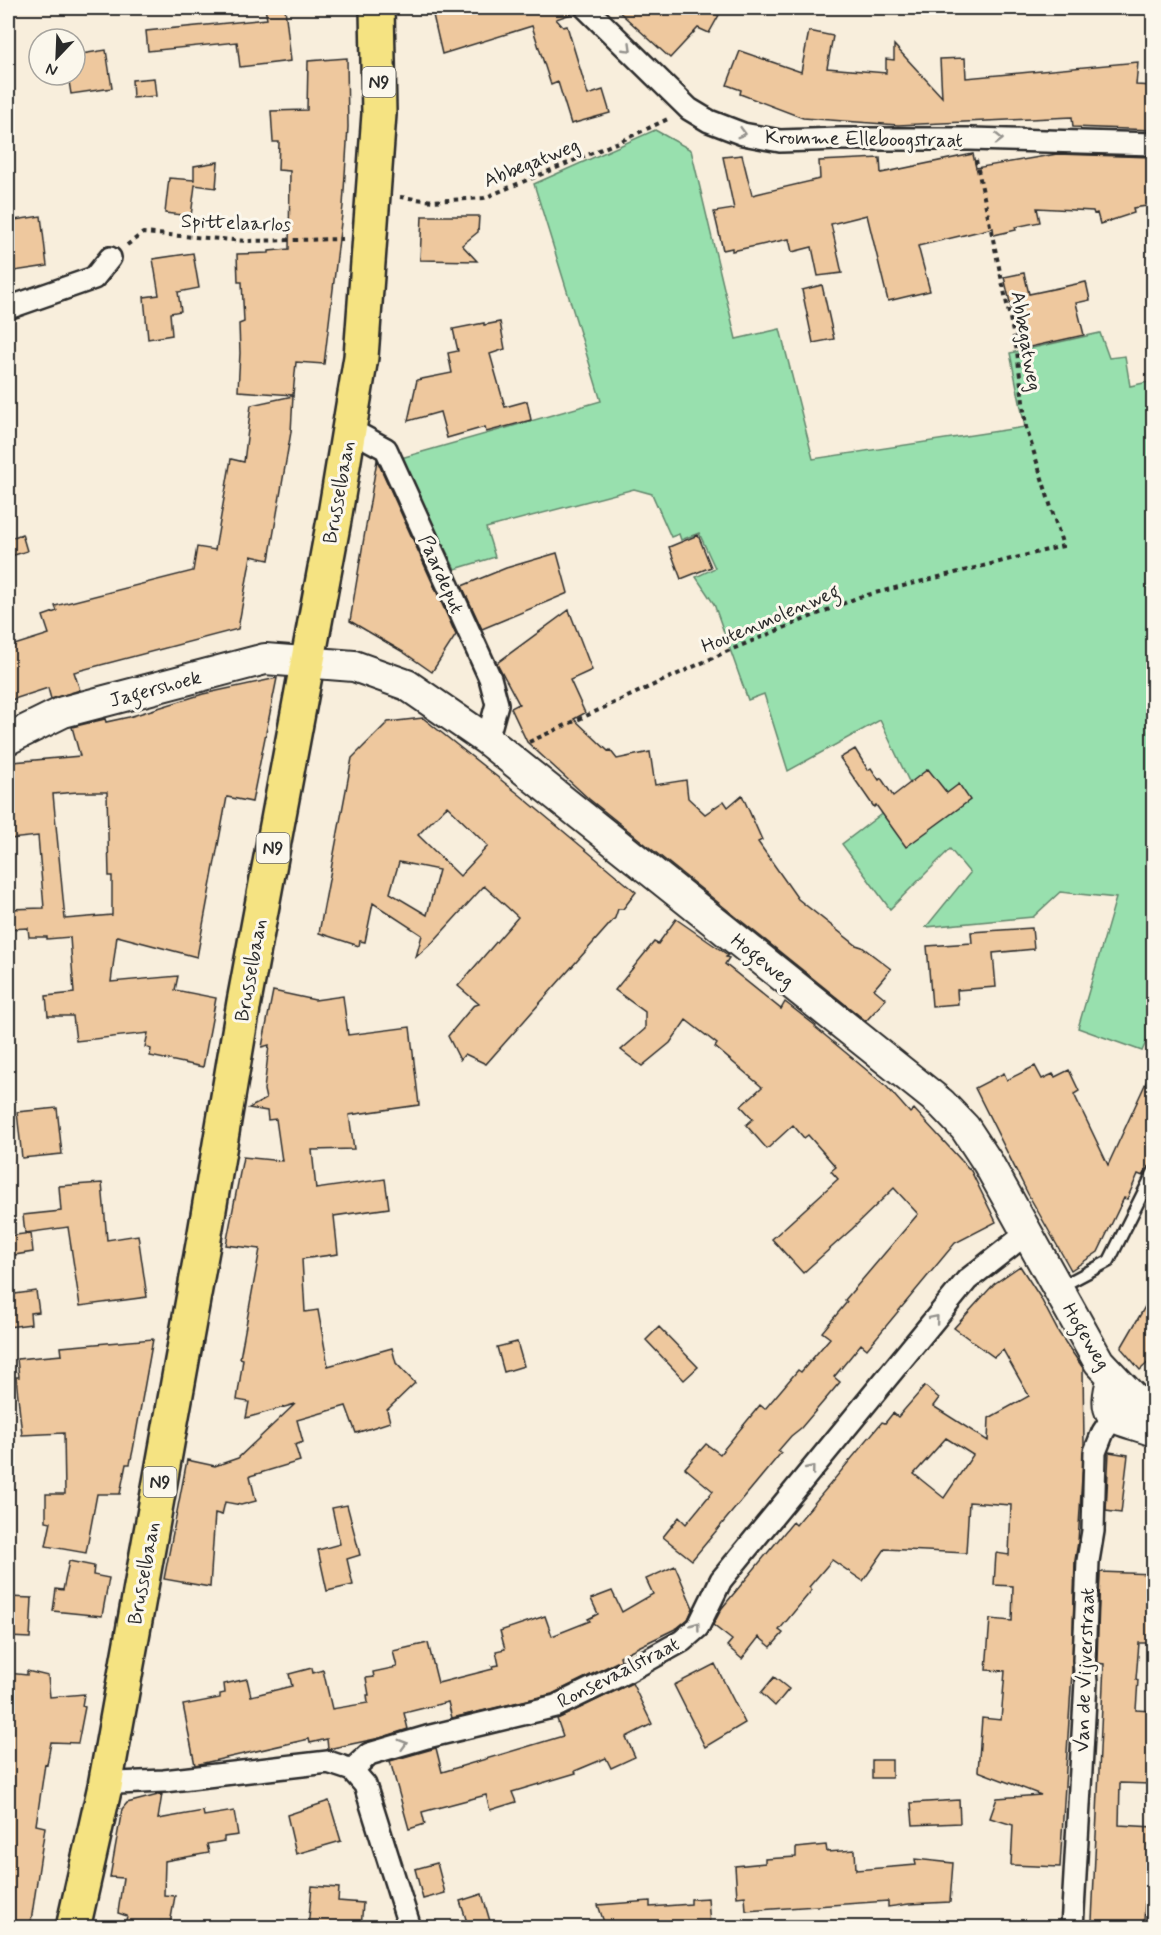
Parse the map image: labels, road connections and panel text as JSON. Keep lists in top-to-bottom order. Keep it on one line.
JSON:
{"streets":{"main road":["N9","Brusselbaan"],"street":["Kromme Elleboogstraat","Paardeput","Jagershoek","Hogeweg","Van de Vijverstraat","Ronsevaalstraat"],"path":["Abbegatweg","Spittelaarlos","Houtenmolenweg"]},"crossings":[["Kromme Elleboogstraat","Abbegatweg"],["Abbegatweg","Brusselbaan"],["Abbegatweg","Houtenmolenweg"],["Spittelaarlos","Brusselbaan"],["Brusselbaan","Paardeput"],["Brusselbaan","Jagershoek"],["Brusselbaan","Hogeweg"],["Paardeput","Houtenmolenweg"],["Paardeput","Hogeweg"],["Houtenmolenweg","Hogeweg"],["Jagershoek","Hogeweg"],["Hogeweg","Van de Vijverstraat"],["Hogeweg","Ronsevaalstraat"]],"one_way":["Kromme Elleboogstraat","Ronsevaalstraat"],"north":"bottom left"}
